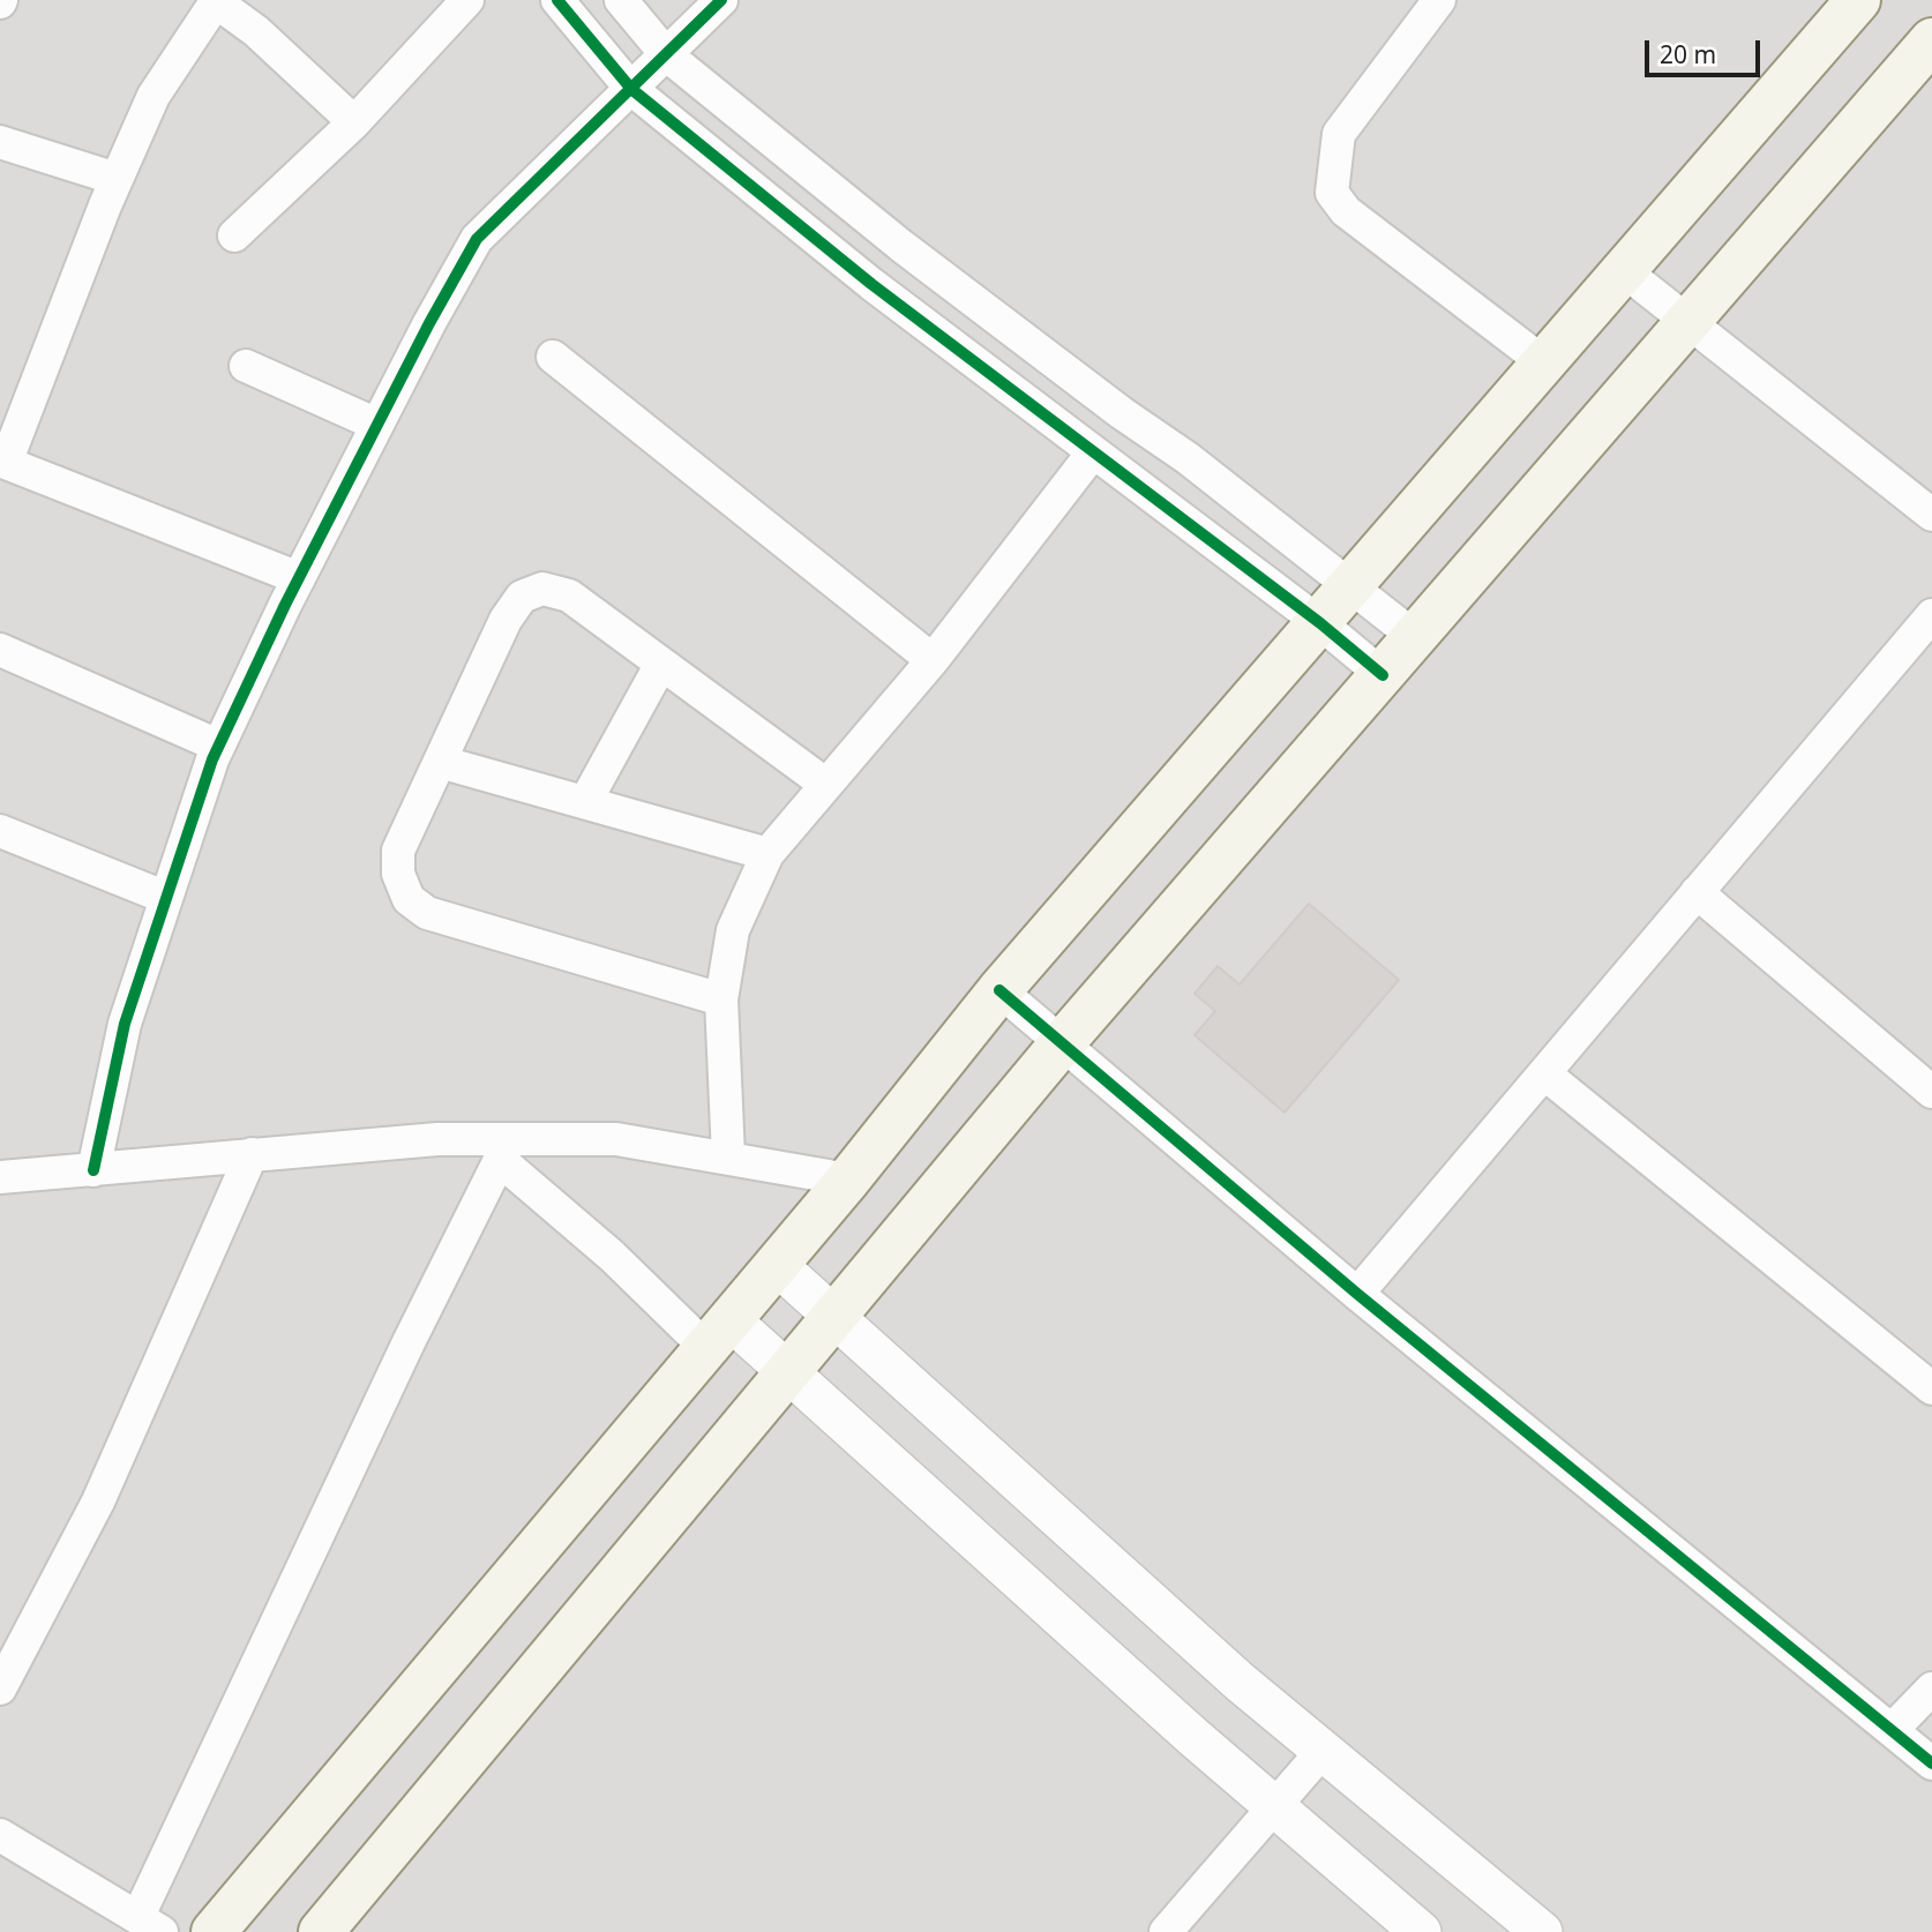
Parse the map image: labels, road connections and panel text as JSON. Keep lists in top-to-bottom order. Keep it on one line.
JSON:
{"scale_bar":"20 m"}
